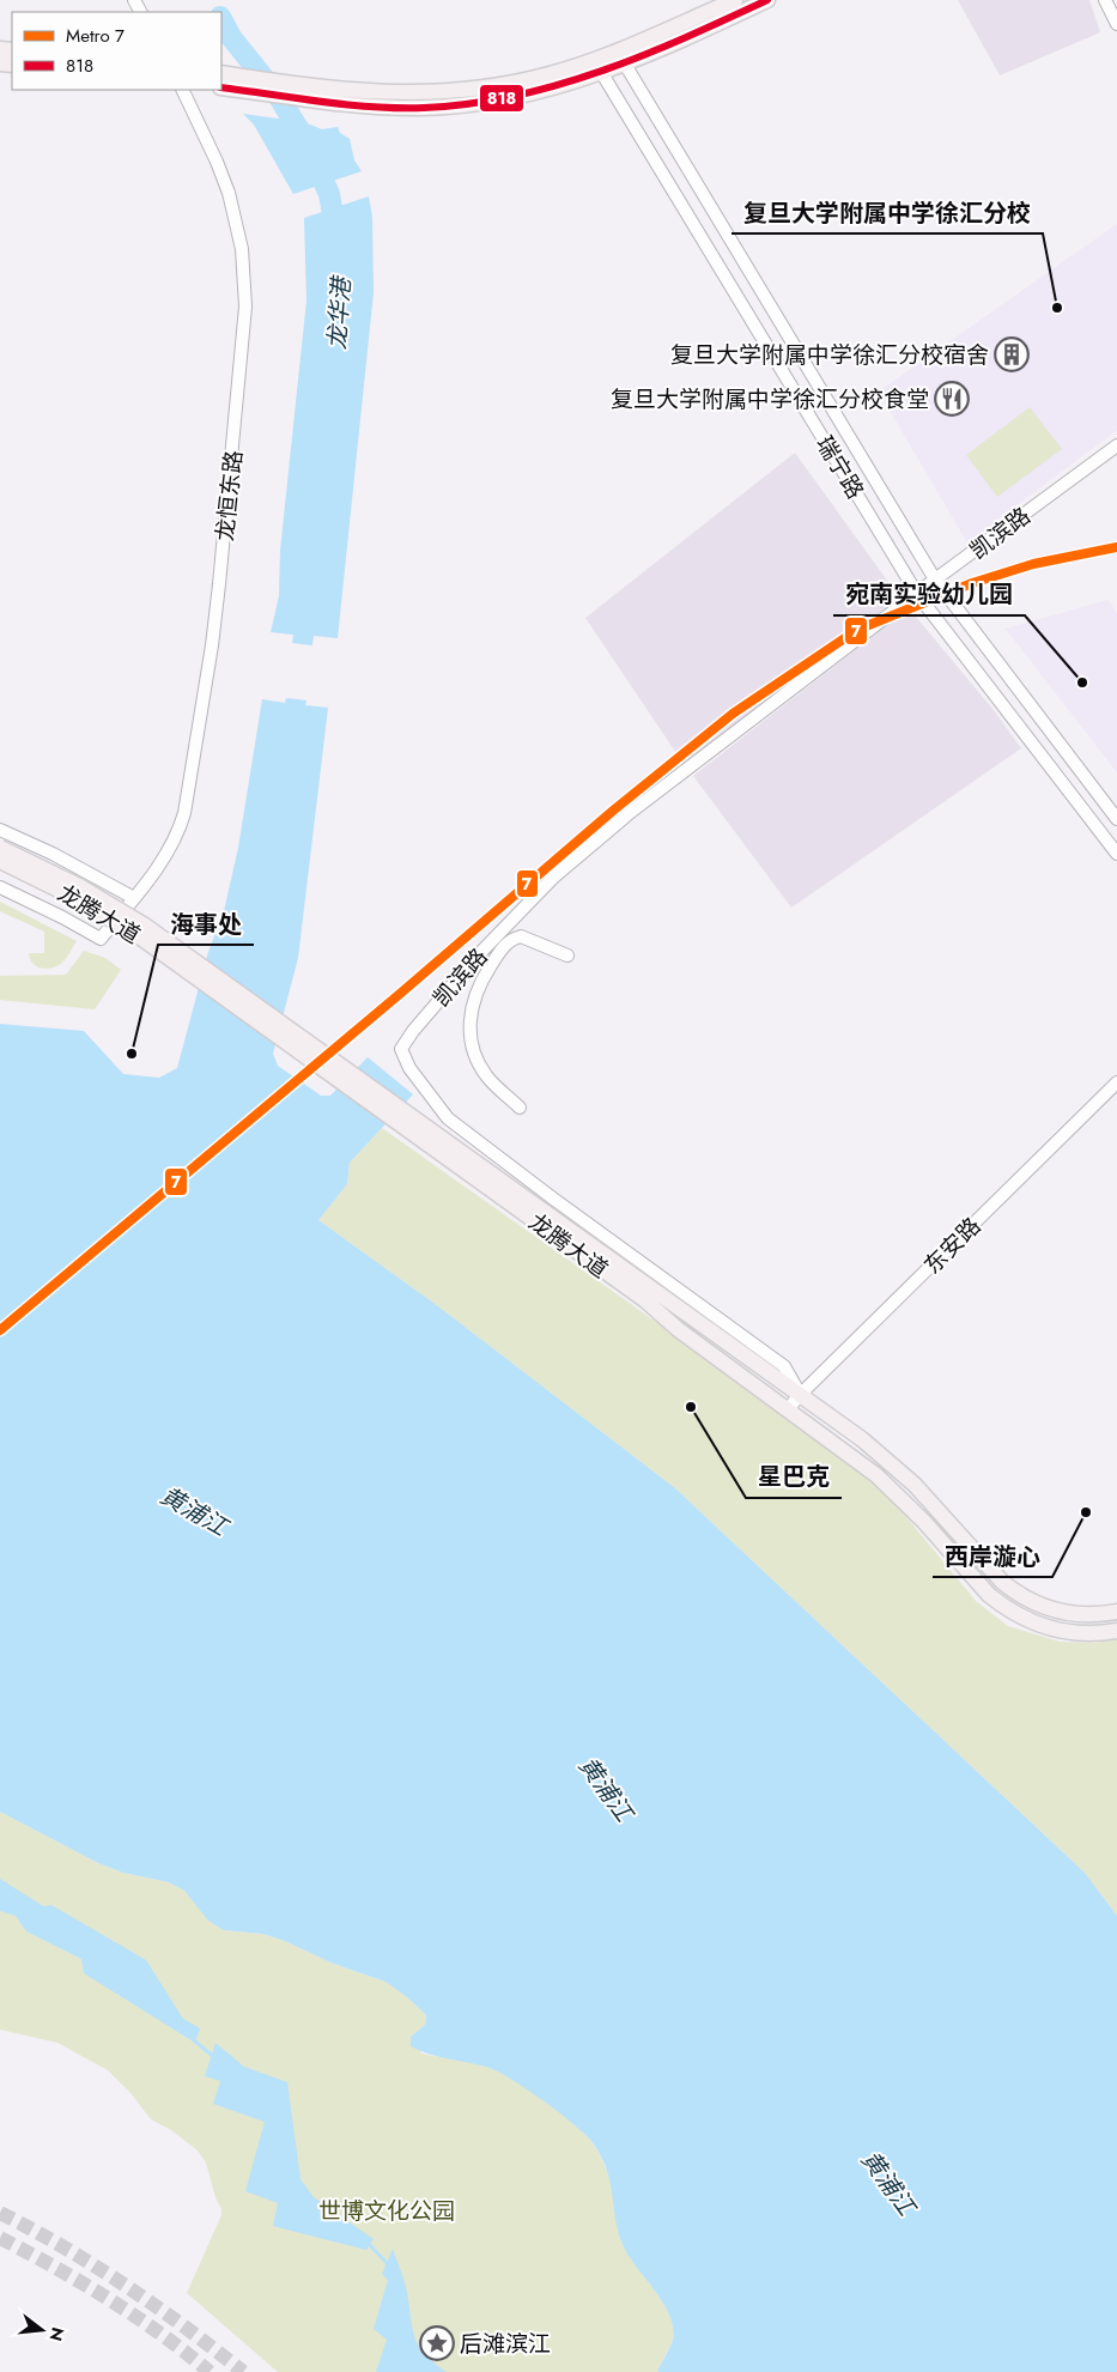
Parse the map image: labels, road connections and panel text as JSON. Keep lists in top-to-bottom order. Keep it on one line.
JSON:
{"streets":{"main road":["龙腾大道"],"street":["瑞宁路","龙恒东路","凯滨路","东安路"]},"crossings":[["瑞宁路","凯滨路"],["凯滨路","龙腾大道"],["凯滨路","东安路"],["龙腾大道","东安路"]],"water":["龙华港","黄浦江"],"parks":["世博文化公园"],"places":{"other":["复旦大学附属中学徐汇分校","宛南实验幼儿园","海事处","星巴克","西岸漩心"],"building":["复旦大学附属中学徐汇分校宿舍"],"restaurant":["复旦大学附属中学徐汇分校食堂"],"place":["后滩滨江"]},"lines":["transit line 818","metro line 7"],"legend":["Metro 7","818"],"north":"right"}
